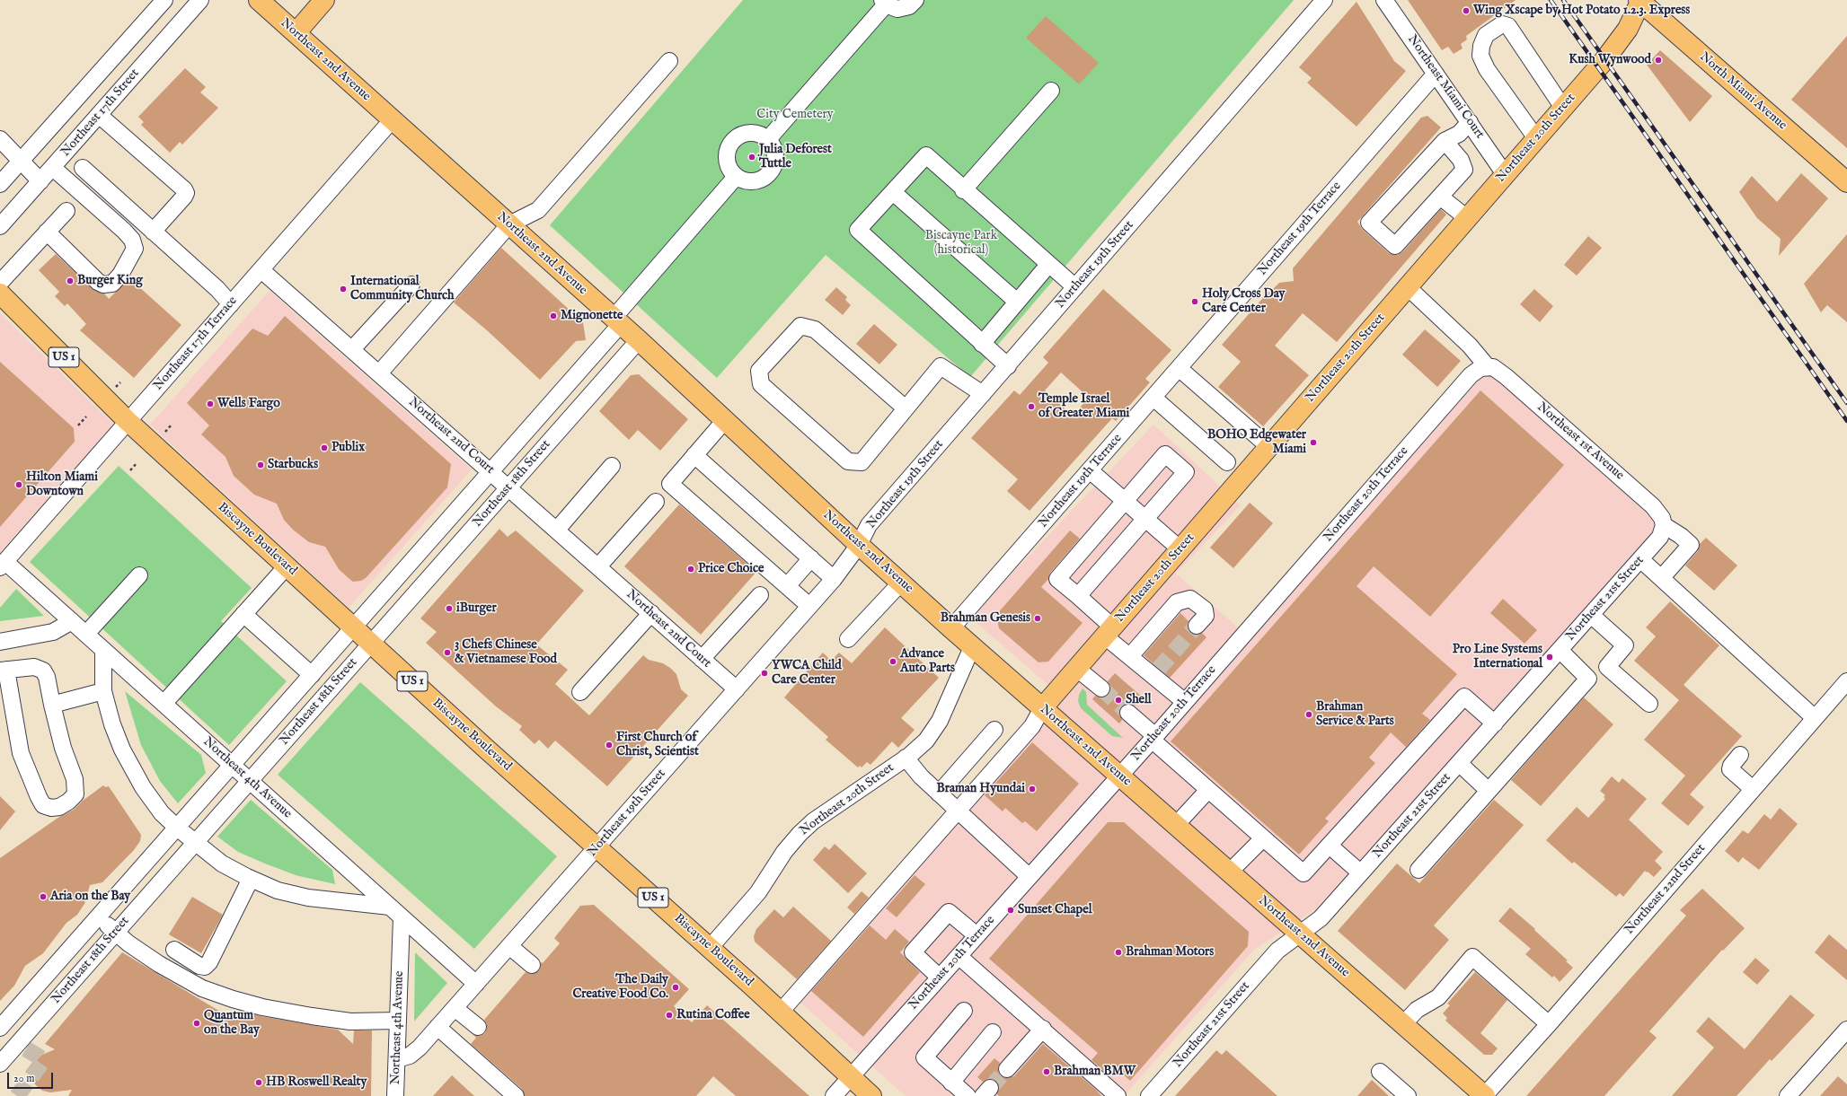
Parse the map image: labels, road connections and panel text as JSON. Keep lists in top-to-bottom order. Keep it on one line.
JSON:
{"streets":{"main road":["Northeast 2nd Avenue","North Miami Avenue","Northeast 20th Street","US 1","Biscayne Boulevard"],"street":["Northeast Miami Court","Northeast 17th Street","Northeast 19th Terrace","Northeast 19th Street","Northeast 17th Terrace","Northeast 2nd Court","Northeast 1st Avenue","Northeast 18th Street","Northeast 20th Terrace","Northeast 21st Street","Northeast 4th Avenue","Northeast 22nd Street"]},"crossings":[["Northeast 2nd Avenue","Northeast 20th Street"],["Northeast 2nd Avenue","Northeast 19th Terrace"],["Northeast 2nd Avenue","Northeast 19th Street"],["Northeast 2nd Avenue","Northeast 17th Terrace"],["Northeast 2nd Avenue","Northeast 18th Street"],["Northeast 2nd Avenue","Northeast 20th Terrace"],["Northeast 2nd Avenue","Northeast 21st Street"],["Northeast 2nd Avenue","Northeast 22nd Street"],["Northeast Miami Court","Northeast 20th Street"],["Northeast Miami Court","Northeast 19th Terrace"],["North Miami Avenue","Northeast 20th Street"],["Northeast 20th Street","Biscayne Boulevard"],["Northeast 19th Street","Northeast 2nd Court"],["Northeast 19th Street","Biscayne Boulevard"],["Northeast 19th Street","Northeast 4th Avenue"],["Northeast 17th Terrace","Northeast 2nd Court"],["Northeast 17th Terrace","Biscayne Boulevard"],["Northeast 17th Terrace","Northeast 4th Avenue"],["Northeast 2nd Court","Northeast 18th Street"],["Northeast 1st Avenue","Northeast 20th Terrace"],["Northeast 1st Avenue","Northeast 21st Street"],["Northeast 18th Street","Biscayne Boulevard"],["Northeast 18th Street","Northeast 4th Avenue"],["Northeast 20th Terrace","Biscayne Boulevard"]],"parks":["City Cemetery","Biscayne Park (historical)"],"places":["Wing Xscape by Hot Potato 1.2.3. Express","Kush Wynwood","Julia Deforest Tuttle","Burger King","International Community Church","Holy Cross Day Care Center","Mignonette","Wells Fargo","Temple Israel of Greater Miami","BOHO Edgewater Miami","Publix","Starbucks","Hilton Miami Downtown","Price Choice","iBurger","Brahman Genesis","3 Chefs Chinese & Vietnamese Food","Pro Line Systems International","Advance Auto Parts","YWCA Child Care Center","Shell","Brahman Service & Parts","First Church of Christ, Scientist","Braman Hyundai","Aria on the Bay","Sunset Chapel","Brahman Motors","The Daily Creative Food Co.","Rutina Coffee","Quantum on the Bay","Brahman BMW","HB Roswell Realty"],"scale_bar":"20 m"}
